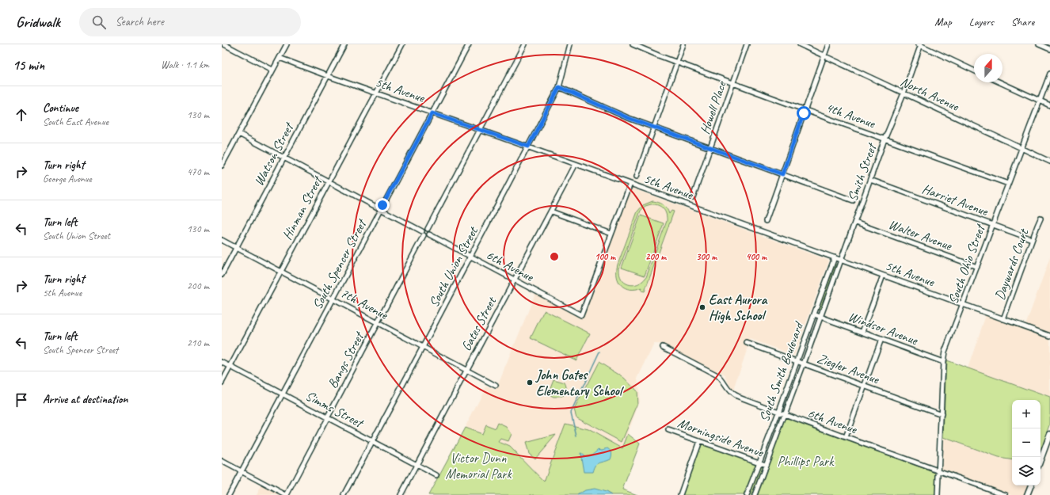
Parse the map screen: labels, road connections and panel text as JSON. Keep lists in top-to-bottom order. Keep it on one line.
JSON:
{"streets":{"street":["5th Avenue","North Avenue","Howell Place","4th Avenue","Watson Street","Smith Street","Harriet Avenue","Hinman Street","Walter Avenue","South Spencer Street","South Ohio Street","Daywards Court","6th Avenue","South Union Street","7th Avenue","Gates Street","Windsor Avenue","Bangs Street","Ziegler Avenue","South Smith Boulevard","Simms Street","Morningside Avenue"]},"crossings":[["5th Avenue","Watson Street"],["5th Avenue","Smith Street"],["5th Avenue","Hinman Street"],["5th Avenue","South Spencer Street"],["5th Avenue","South Ohio Street"],["5th Avenue","Daywards Court"],["5th Avenue","South Union Street"],["5th Avenue","Gates Street"],["5th Avenue","South Smith Boulevard"],["North Avenue","Smith Street"],["North Avenue","South Ohio Street"],["Howell Place","4th Avenue"],["4th Avenue","Smith Street"],["4th Avenue","South Ohio Street"],["Watson Street","7th Avenue"],["Smith Street","Harriet Avenue"],["Smith Street","Walter Avenue"],["Smith Street","South Smith Boulevard"],["Harriet Avenue","South Ohio Street"],["Harriet Avenue","Daywards Court"],["Hinman Street","7th Avenue"],["Hinman Street","Simms Street"],["Walter Avenue","South Ohio Street"],["South Spencer Street","7th Avenue"],["South Spencer Street","Simms Street"],["South Ohio Street","6th Avenue"],["South Ohio Street","Windsor Avenue"],["South Ohio Street","Ziegler Avenue"],["6th Avenue","South Union Street"],["6th Avenue","Gates Street"],["6th Avenue","Bangs Street"],["6th Avenue","South Smith Boulevard"],["South Union Street","7th Avenue"],["South Union Street","Simms Street"],["7th Avenue","Gates Street"],["7th Avenue","Bangs Street"],["Gates Street","Simms Street"],["Windsor Avenue","South Smith Boulevard"],["Bangs Street","Simms Street"],["Ziegler Avenue","South Smith Boulevard"],["South Smith Boulevard","Morningside Avenue"]],"parks":["Victor Dunn Memorial Park","Phillips Park"],"places":["East Aurora High School","John Gates Elementary School"],"north":"top","page":{"header":"Gridwalk","search":"Search here","nav":["Map","Layers","Share"],"heading":["15 min","Walk · 1.1 km"],"list":[["Continue","South East Avenue","130 m"],["Turn right","George Avenue","470 m"],["Turn left","South Union Street","130 m"],["Turn right","5th Avenue","200 m"],["Turn left","South Spencer Street","210 m"],"Arrive at destination"],"map_buttons":["+","−"]},"rings":["100 m","200 m","300 m","400 m"]}
